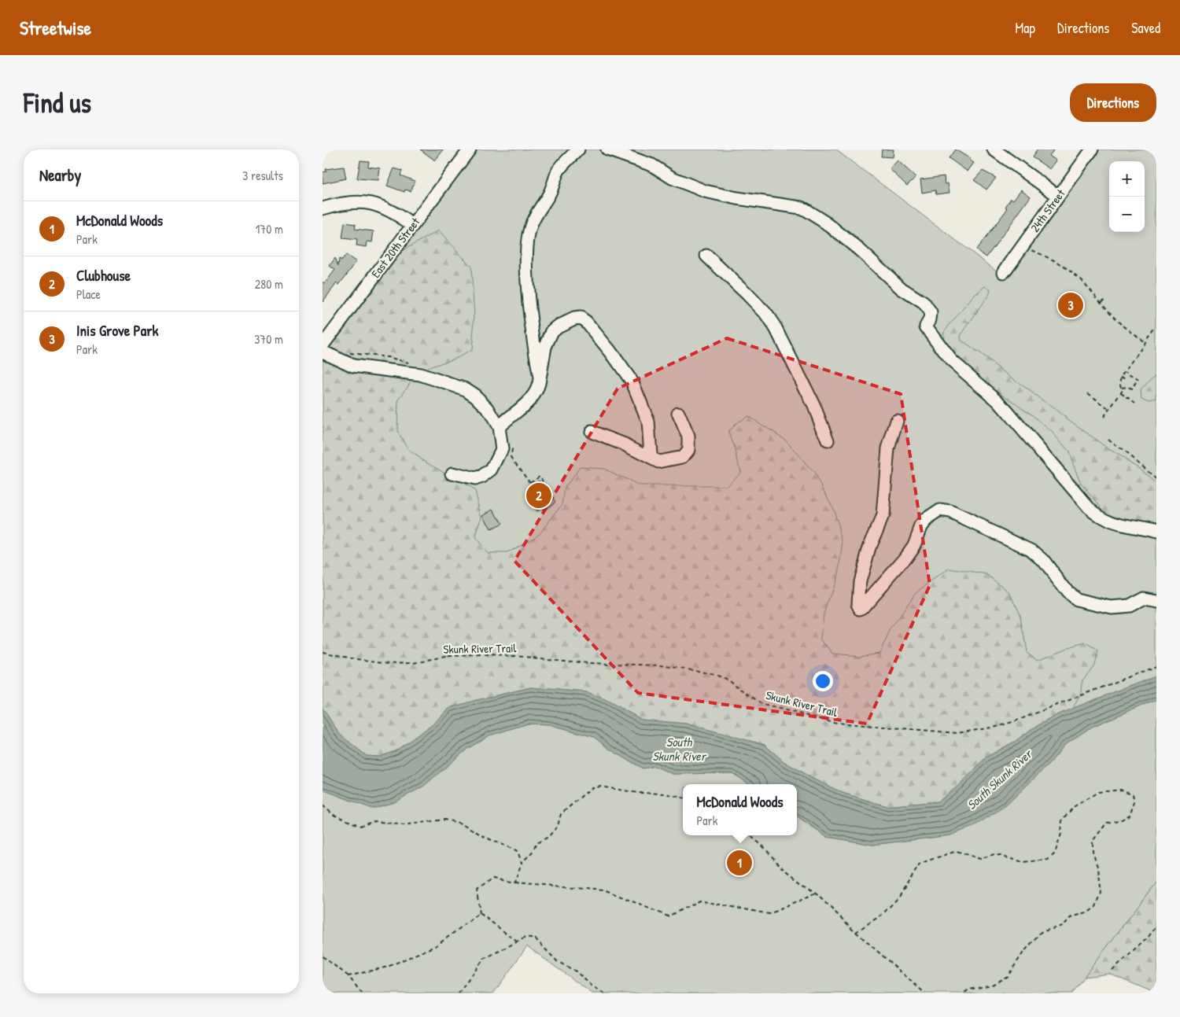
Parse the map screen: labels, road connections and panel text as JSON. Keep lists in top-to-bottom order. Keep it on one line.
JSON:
{"streets":{"street":["24th Street","East 20th Street"],"path":["Skunk River Trail"]},"water":["South Skunk River"],"page":{"header":"Streetwise","nav":["Map","Directions","Saved"],"buttons":"Directions","title":"Find us","heading":["Nearby","3 results"],"map_buttons":["+","−"],"list":[{"mark":"1","name":"McDonald Woods","note":"Park","value":"170 m"},{"mark":"2","name":"Clubhouse","note":"Place","value":"280 m"},{"mark":"3","name":"Inis Grove Park","note":"Park","value":"370 m"}],"pins":["3","2","1"],"popup":["McDonald Woods","Park"]}}
